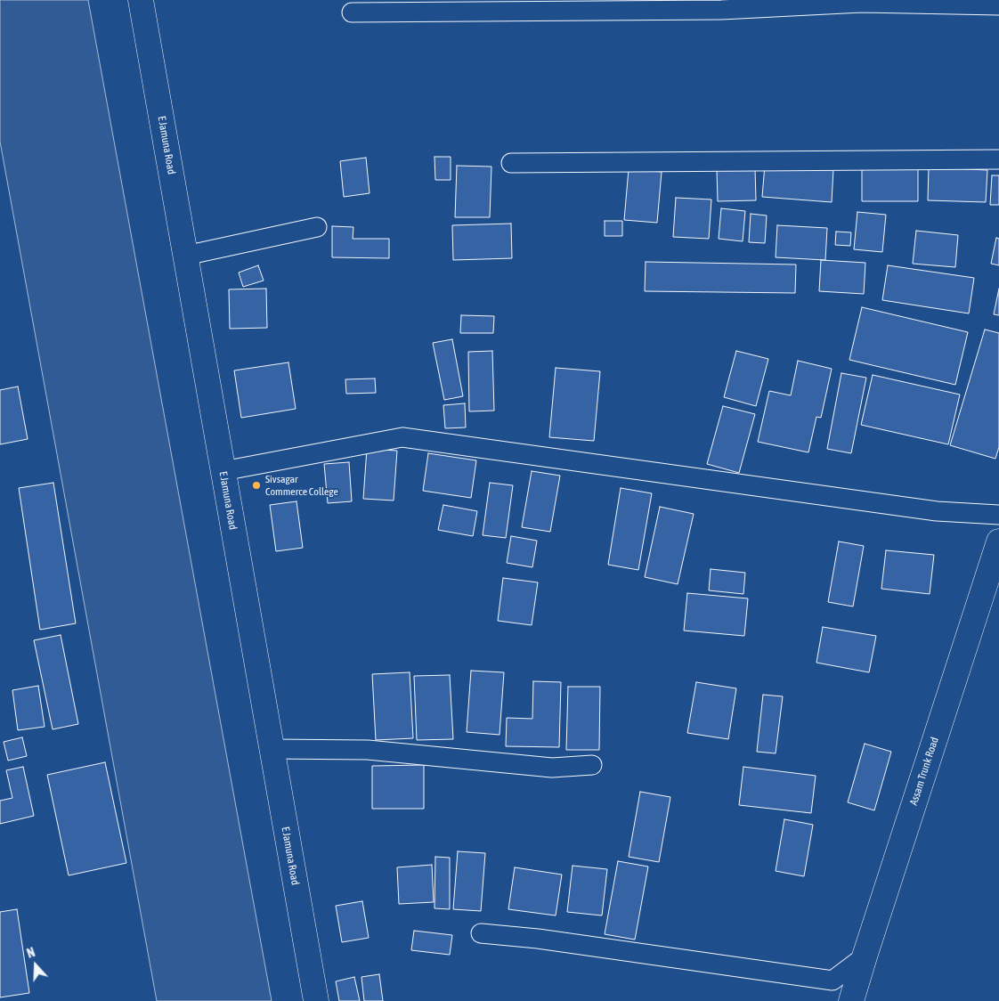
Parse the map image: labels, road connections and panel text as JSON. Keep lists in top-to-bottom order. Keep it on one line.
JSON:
{"streets":{"main road":["E Jamuna Road","Assam Trunk Road"]},"places":["Sivsagar Commerce College"],"north":"top"}
